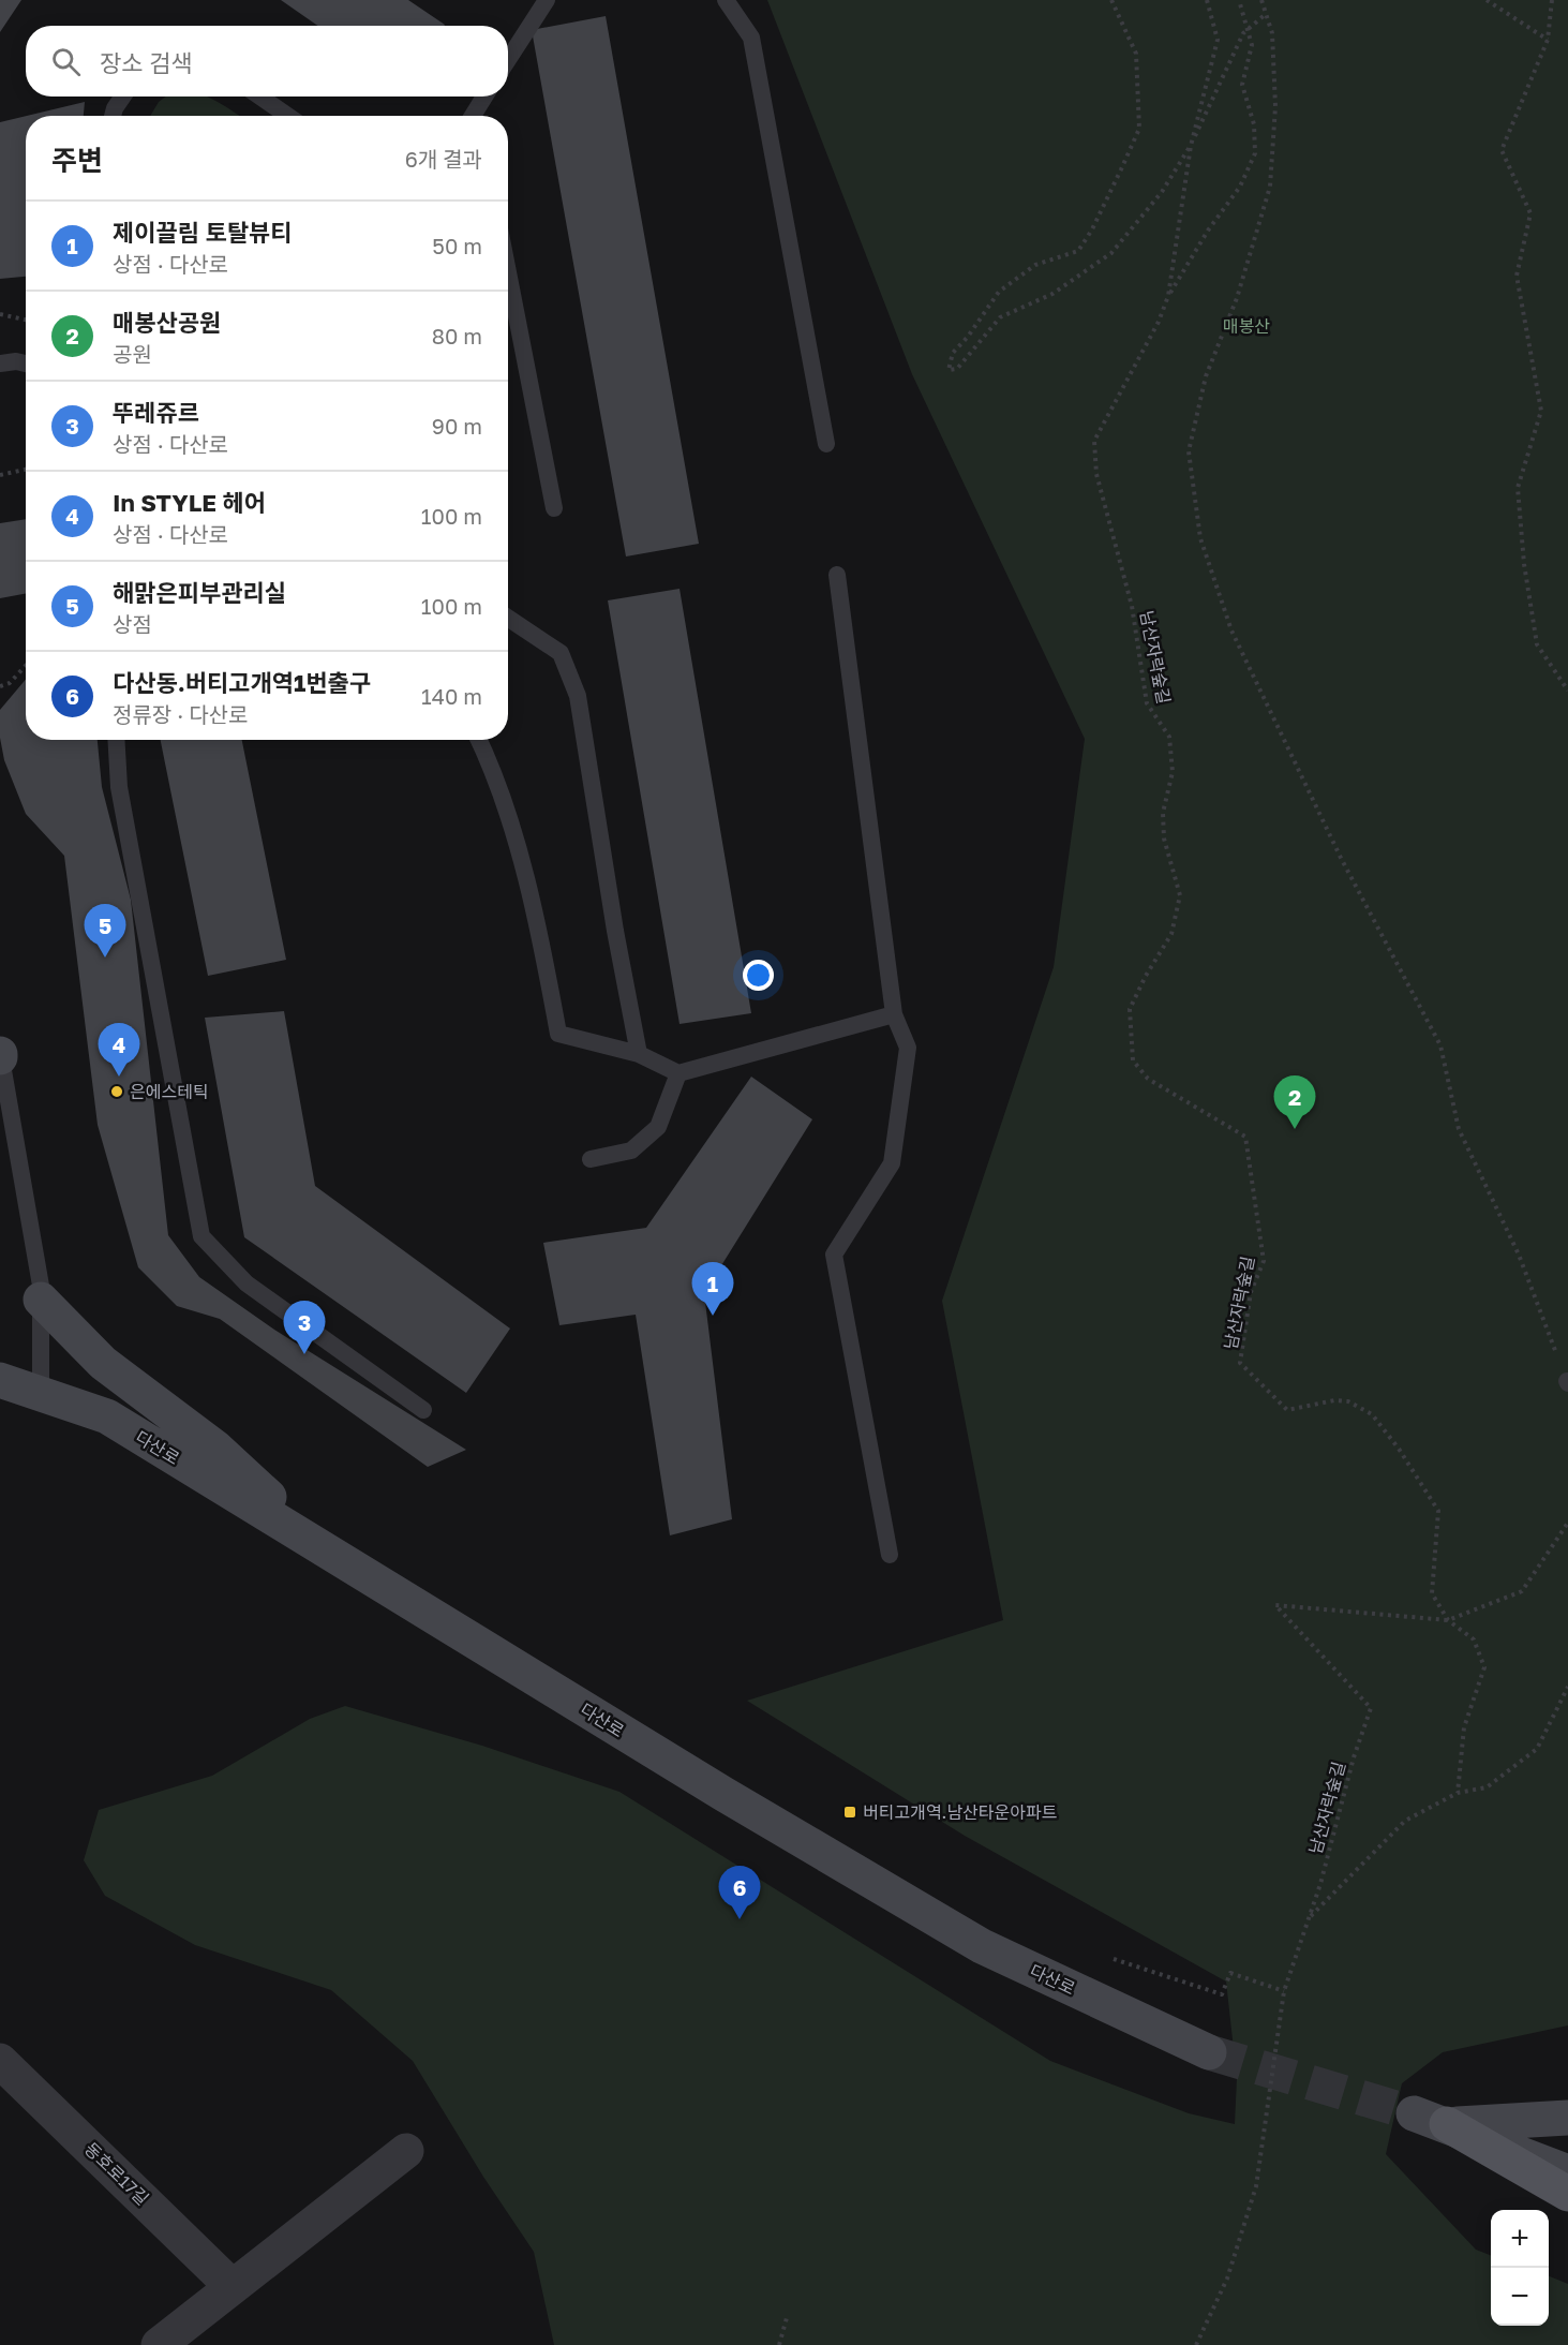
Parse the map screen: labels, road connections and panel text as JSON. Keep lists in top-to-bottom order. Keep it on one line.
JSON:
{"streets":{"main road":["다산로"],"street":["동호로17길"],"path":["남산자락숲길"]},"parks":["매봉산"],"places":{"other":["은에스테틱"],"transit":["버티고개역.남산타운아파트"]},"page":{"search":"장소 검색","heading":["주변","6개 결과"],"list":[{"mark":"1","name":"제이끌림 토탈뷰티","note":"상점 · 다산로","value":"50 m"},{"mark":"2","name":"매봉산공원","note":"공원","value":"80 m"},{"mark":"3","name":"뚜레쥬르","note":"상점 · 다산로","value":"90 m"},{"mark":"4","name":"In STYLE 헤어","note":"상점 · 다산로","value":"100 m"},{"mark":"5","name":"해맑은피부관리실","note":"상점","value":"100 m"},{"mark":"6","name":"다산동.버티고개역1번출구","note":"정류장 · 다산로","value":"140 m"}],"pins":["5","4","2","1","3","6"],"map_buttons":["+","−"]}}
